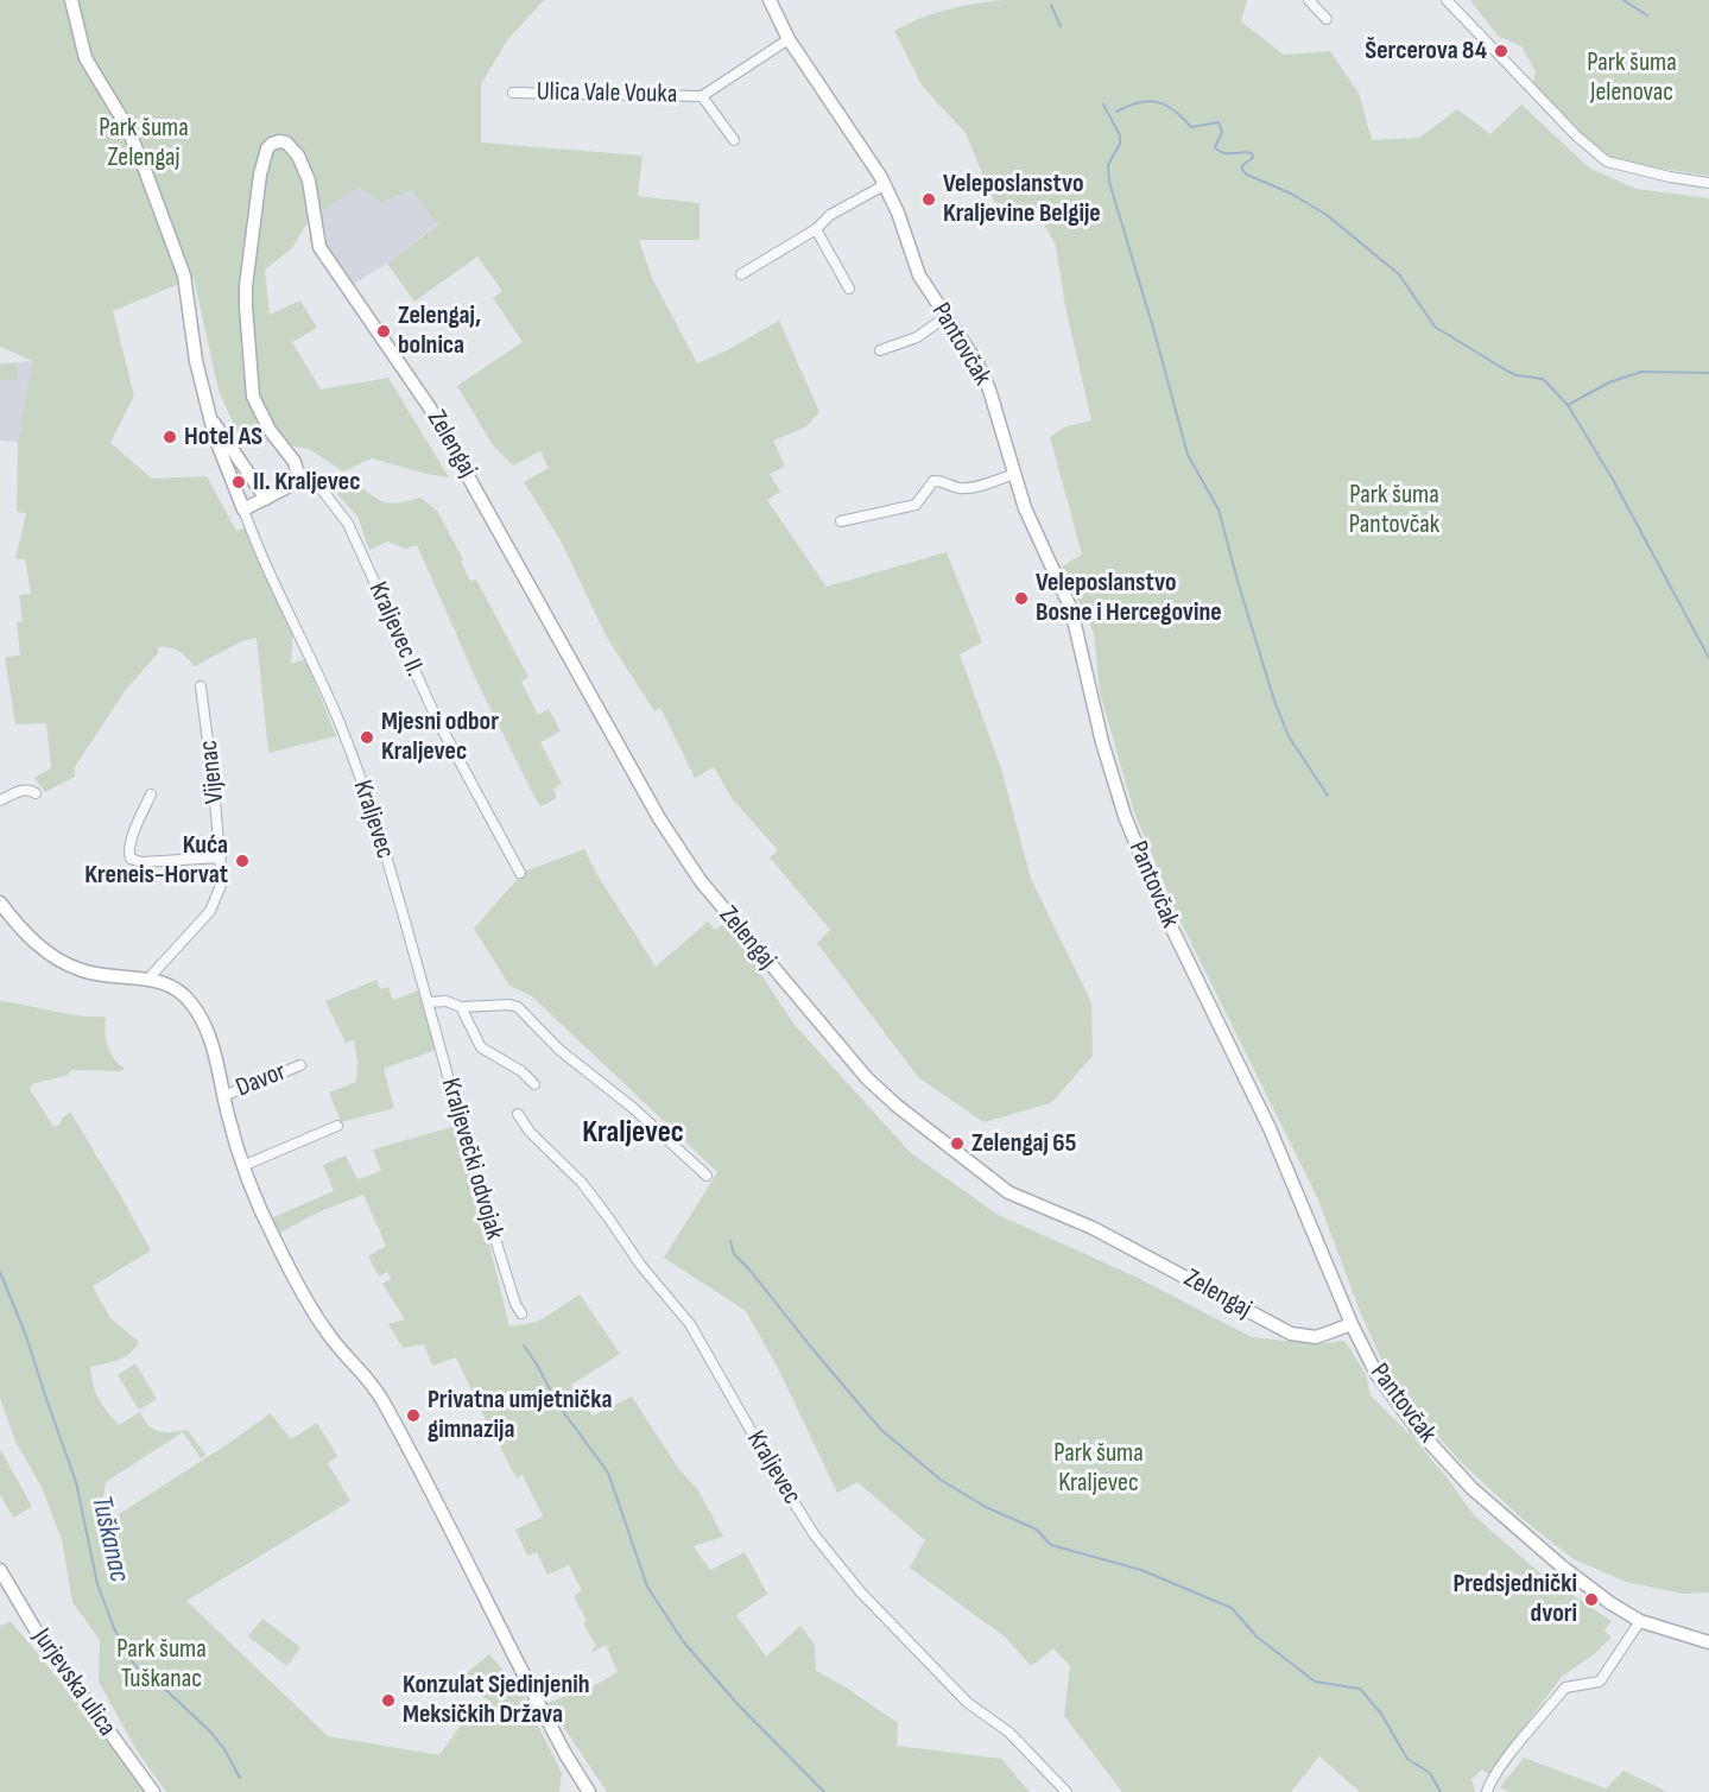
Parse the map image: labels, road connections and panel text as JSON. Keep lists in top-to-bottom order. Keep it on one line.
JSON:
{"streets":{"street":["Ulica Vale Vouka","Pantovčak","Zelengaj","Kraljevec II.","Vijenac","Kraljevec","Davor","Kraljevečki odvojak","Jurjevska ulica"]},"crossings":[["Ulica Vale Vouka","Pantovčak"],["Pantovčak","Zelengaj"],["Zelengaj","Kraljevec II."],["Kraljevec","Kraljevečki odvojak"]],"districts":["Kraljevec"],"water":["Tuškanac"],"parks":["Park šuma Jelenovac","Park šuma Zelengaj","Park šuma Pantovčak","Park šuma Kraljevec","Park šuma Tuškanac"],"places":["Šercerova 84","Veleposlanstvo Kraljevine Belgije","Zelengaj, bolnica","Hotel AS","II. Kraljevec","Veleposlanstvo Bosne i Hercegovine","Mjesni odbor Kraljevec","Kuća Kreneis-Horvat","Zelengaj 65","Privatna umjetnička gimnazija","Predsjednički dvori","Konzulat Sjedinjenih Meksičkih Država"]}
